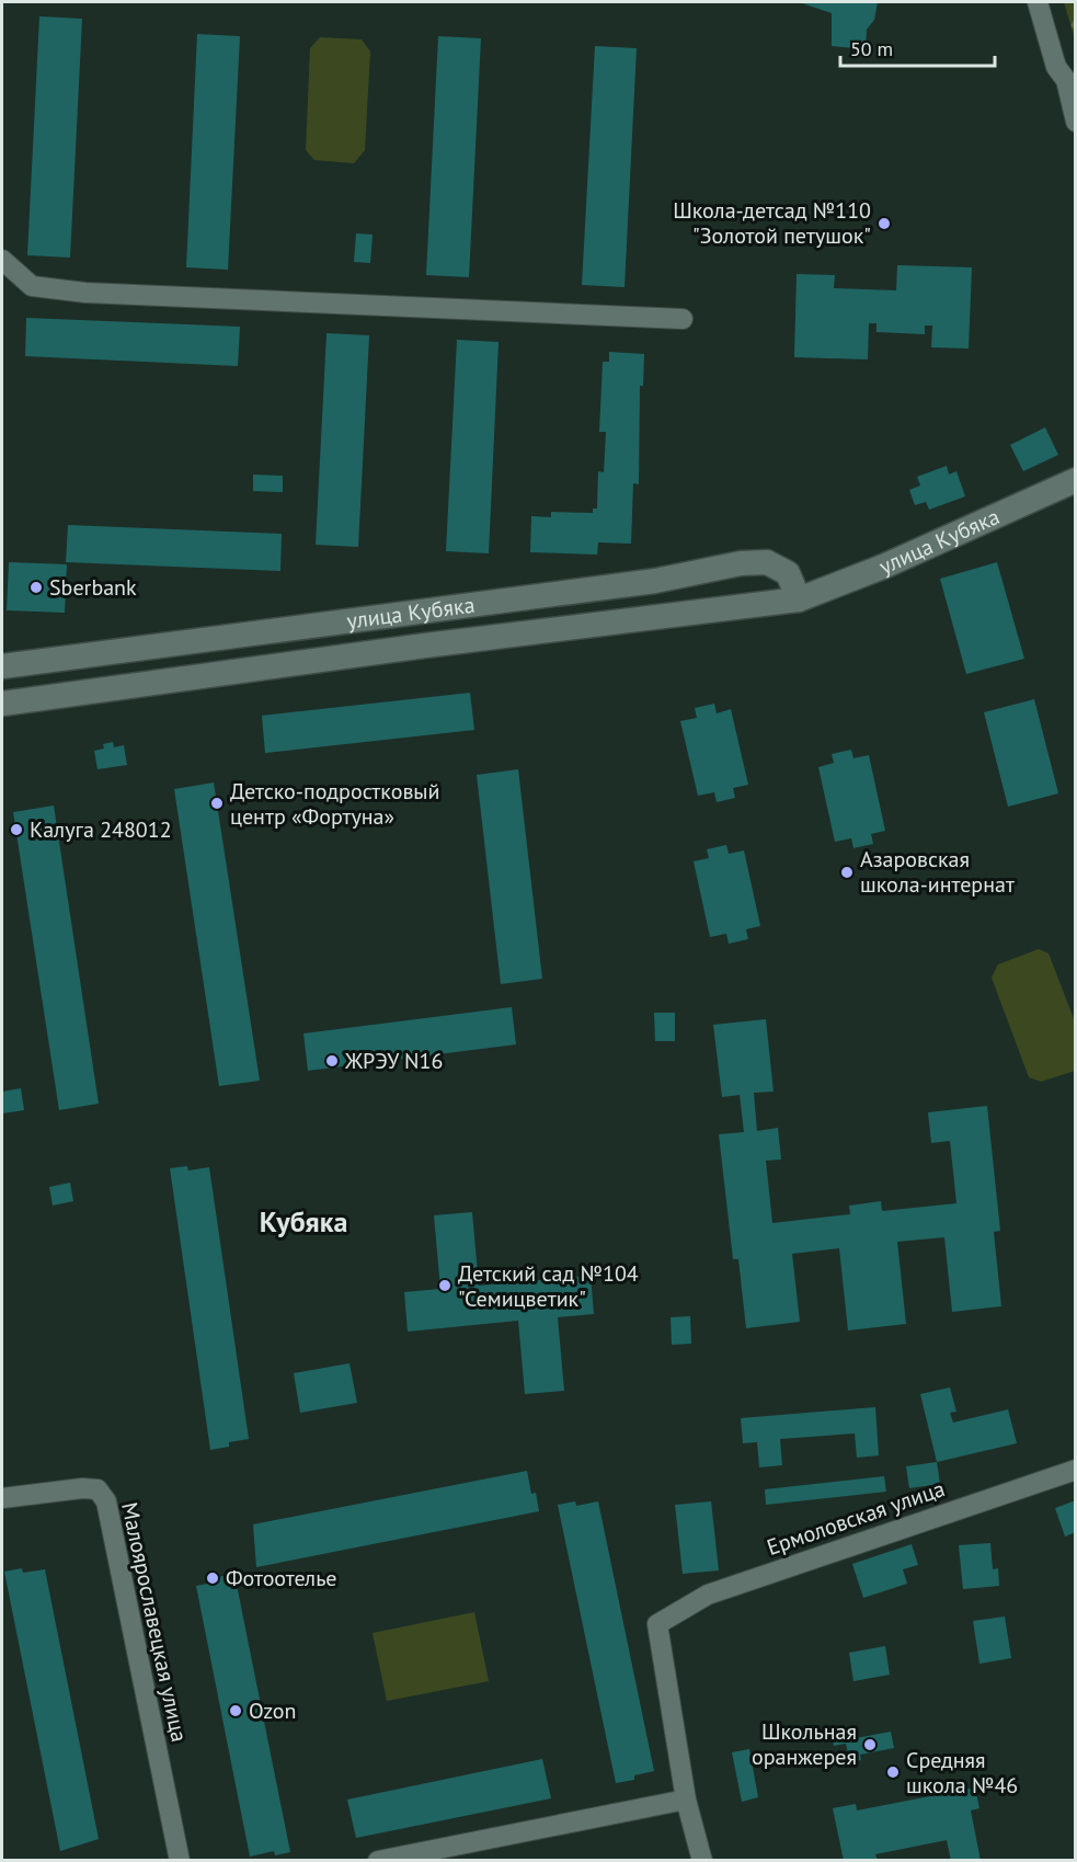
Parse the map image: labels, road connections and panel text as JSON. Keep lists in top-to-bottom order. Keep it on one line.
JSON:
{"streets":{"street":["улица Кубяка","Ермоловская улица","Малоярославецкая улица"]},"districts":["Кубяка"],"places":["Школа-детсад №110 \"Золотой петушок\"","Sberbank","Детско-подростковый центр «Фортуна»","Калуга 248012","Азаровская школа-интернат","ЖРЭУ N16","Детский сад №104 \"Семицветик\"","Фотоотелье","Ozon","Школьная оранжерея","Средняя школа №46"],"scale_bar":"50 m"}
